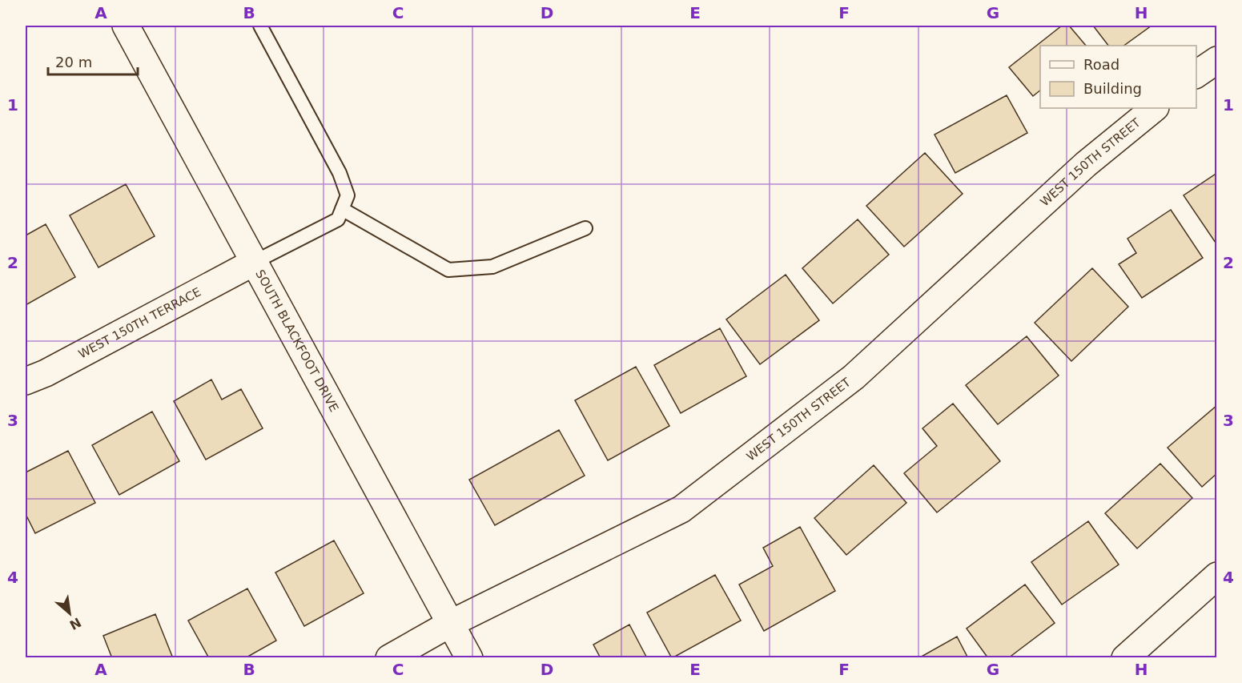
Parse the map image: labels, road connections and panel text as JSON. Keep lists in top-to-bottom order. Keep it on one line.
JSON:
{"streets":{"street":["WEST 150TH STREET","WEST 150TH TERRACE","SOUTH BLACKFOOT DRIVE"]},"crossings":[["WEST 150TH STREET","SOUTH BLACKFOOT DRIVE"],["WEST 150TH TERRACE","SOUTH BLACKFOOT DRIVE"]],"legend":["Road","Building"],"scale_bar":"20 m","north":"bottom right","grid":{"columns":["A","B","C","D","E","F","G","H"],"rows":["1","2","3","4"]}}
